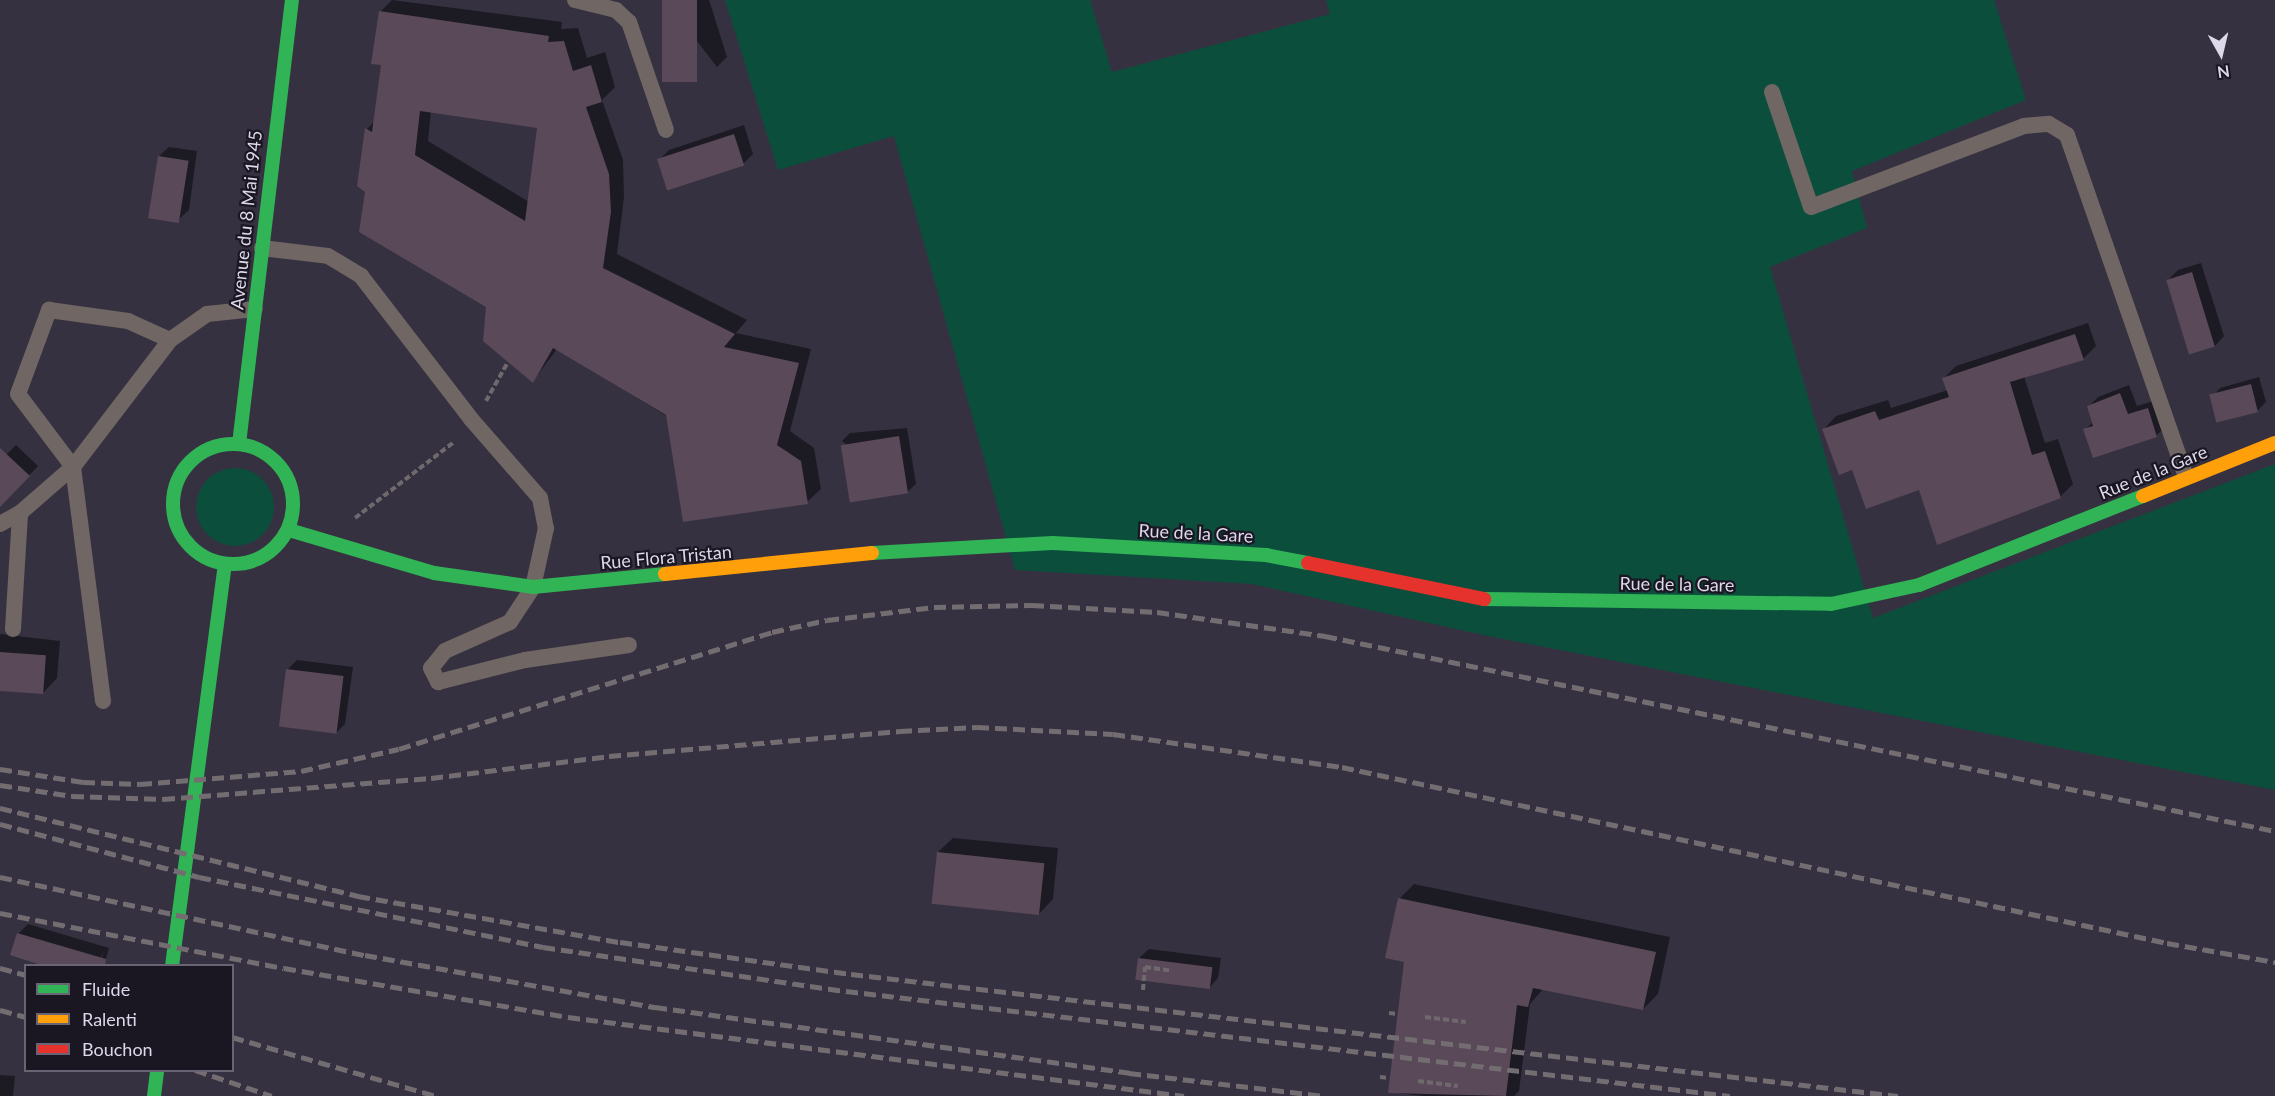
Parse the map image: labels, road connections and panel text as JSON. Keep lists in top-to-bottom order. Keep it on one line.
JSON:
{"streets":{"main road":["Avenue du 8 Mai 1945","Rue de la Gare","Rue Flora Tristan"]},"crossings":[["Avenue du 8 Mai 1945","Rue Flora Tristan"],["Rue de la Gare","Rue Flora Tristan"]],"legend":["Fluide","Ralenti","Bouchon"],"north":"bottom"}
